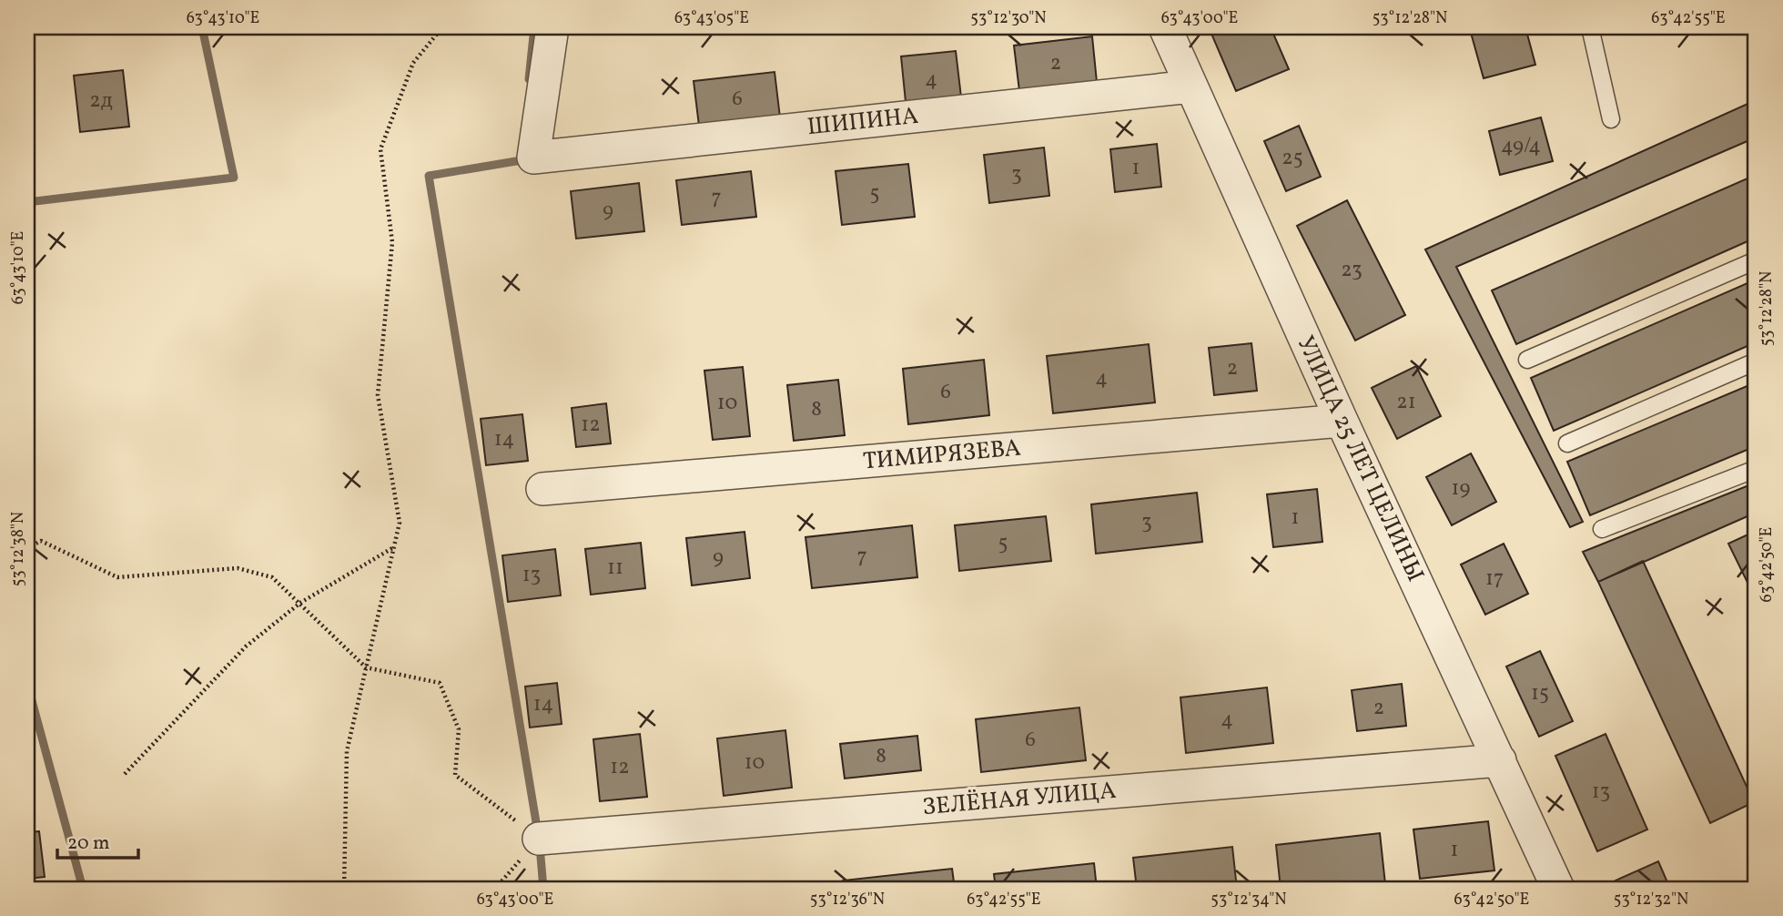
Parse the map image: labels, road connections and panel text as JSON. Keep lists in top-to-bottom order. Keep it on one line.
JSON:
{"streets":{"street":["ШИПИНА","ТИМИРЯЗЕВА","УЛИЦА 25 ЛЕТ ЦЕЛИНЫ","ЗЕЛЁНАЯ УЛИЦА"]},"crossings":[["ШИПИНА","УЛИЦА 25 ЛЕТ ЦЕЛИНЫ"],["ТИМИРЯЗЕВА","УЛИЦА 25 ЛЕТ ЦЕЛИНЫ"],["УЛИЦА 25 ЛЕТ ЦЕЛИНЫ","ЗЕЛЁНАЯ УЛИЦА"]],"house_numbers":["2","4","6","2д","49/4","25","1","3","5","7","9","23","2","4","6","21","10","8","12","14","19","1","3","5","7","9","11","13","17","15","14","2","4","6","8","10","12","13","1"],"scale_bar":"20 m","coordinates":["63°43'10\"E","63°43'05\"E","53°12'30\"N","63°43'00\"E","53°12'28\"N","63°42'55\"E","53°12'38\"N","63°42'50\"E","53°12'36\"N","53°12'34\"N","53°12'32\"N"]}
